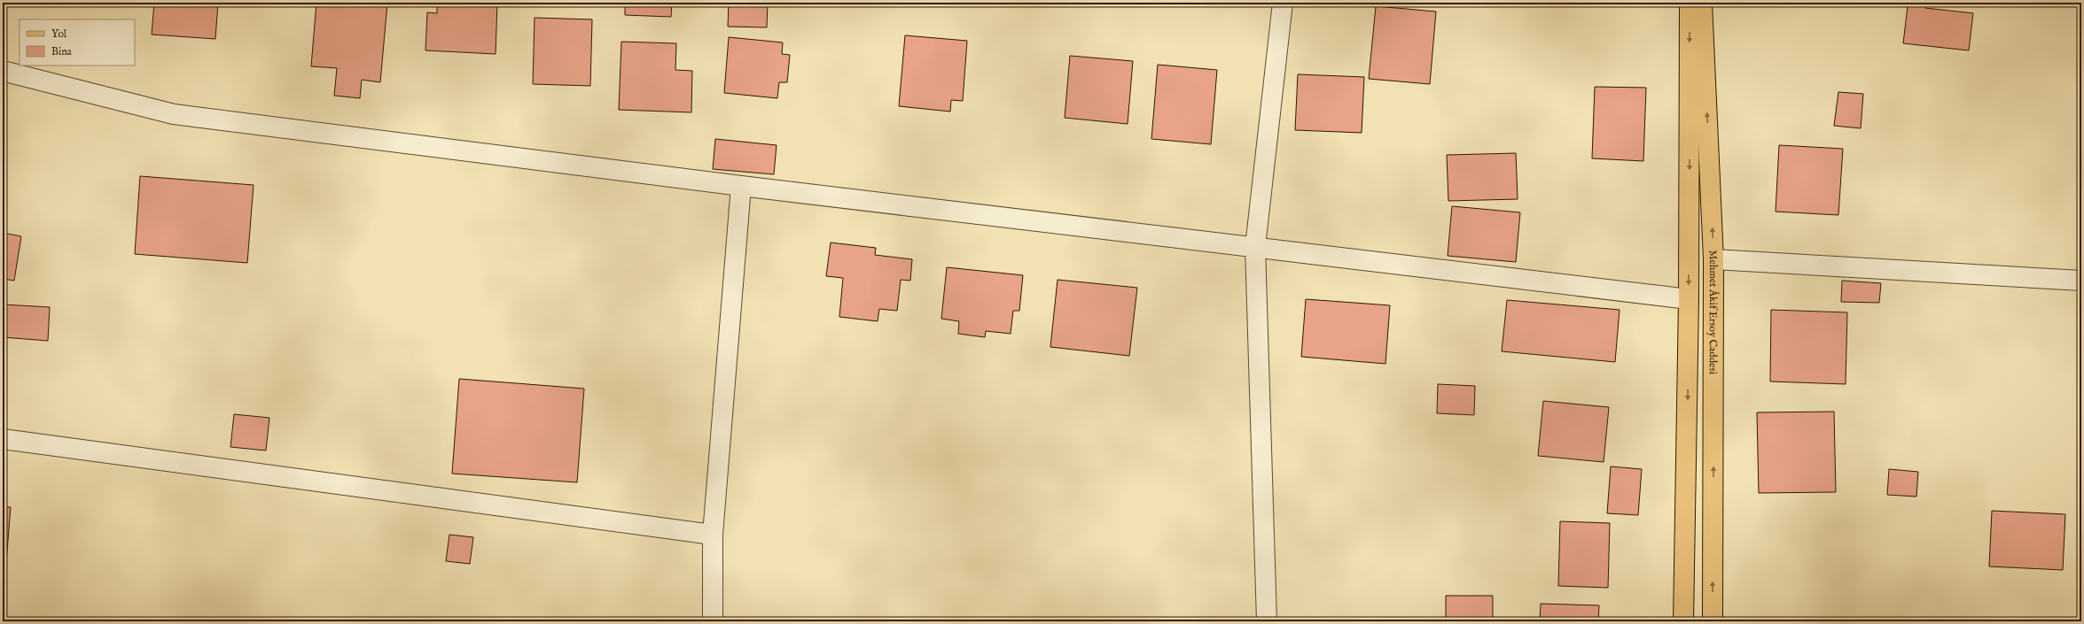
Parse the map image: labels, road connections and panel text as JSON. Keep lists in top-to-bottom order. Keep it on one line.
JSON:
{"streets":{"main road":["Mehmet Âkif Ersoy Caddesi"]},"legend":["Yol","Bina"]}
